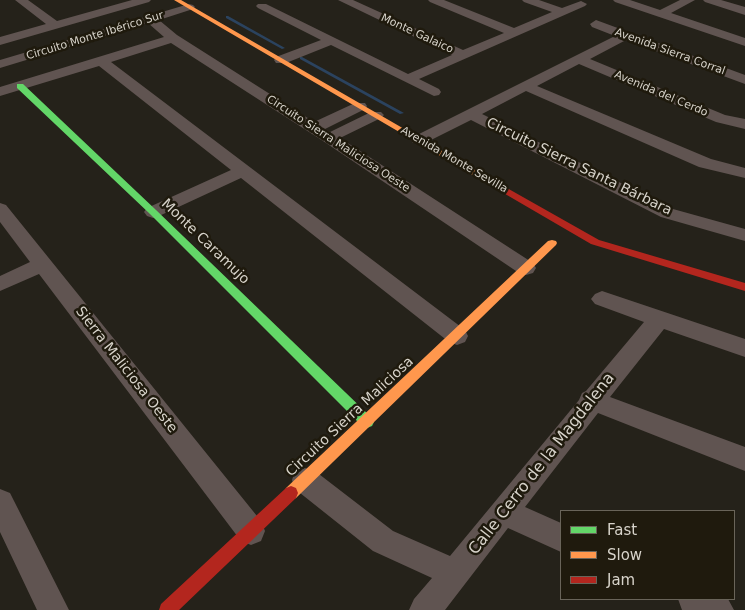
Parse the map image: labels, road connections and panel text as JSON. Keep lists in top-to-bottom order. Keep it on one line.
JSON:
{"streets":{"street":["Monte Galaico","Circuito Monte Ibérico Sur","Avenida Sierra Corral","Avenida del Cerdo","Circuito Sierra Maliciosa Oeste","Avenida Monte Sevilla","Circuito Sierra Santa Bárbara","Monte Caramujo","Sierra Maliciosa Oeste","Circuito Sierra Maliciosa","Calle Cerro de la Magdalena"]},"crossings":[["Circuito Monte Ibérico Sur","Circuito Sierra Maliciosa Oeste"],["Circuito Monte Ibérico Sur","Avenida Monte Sevilla"],["Circuito Sierra Maliciosa Oeste","Circuito Sierra Maliciosa"],["Monte Caramujo","Circuito Sierra Maliciosa"],["Sierra Maliciosa Oeste","Circuito Sierra Maliciosa"]],"legend":["Fast","Slow","Jam"]}
